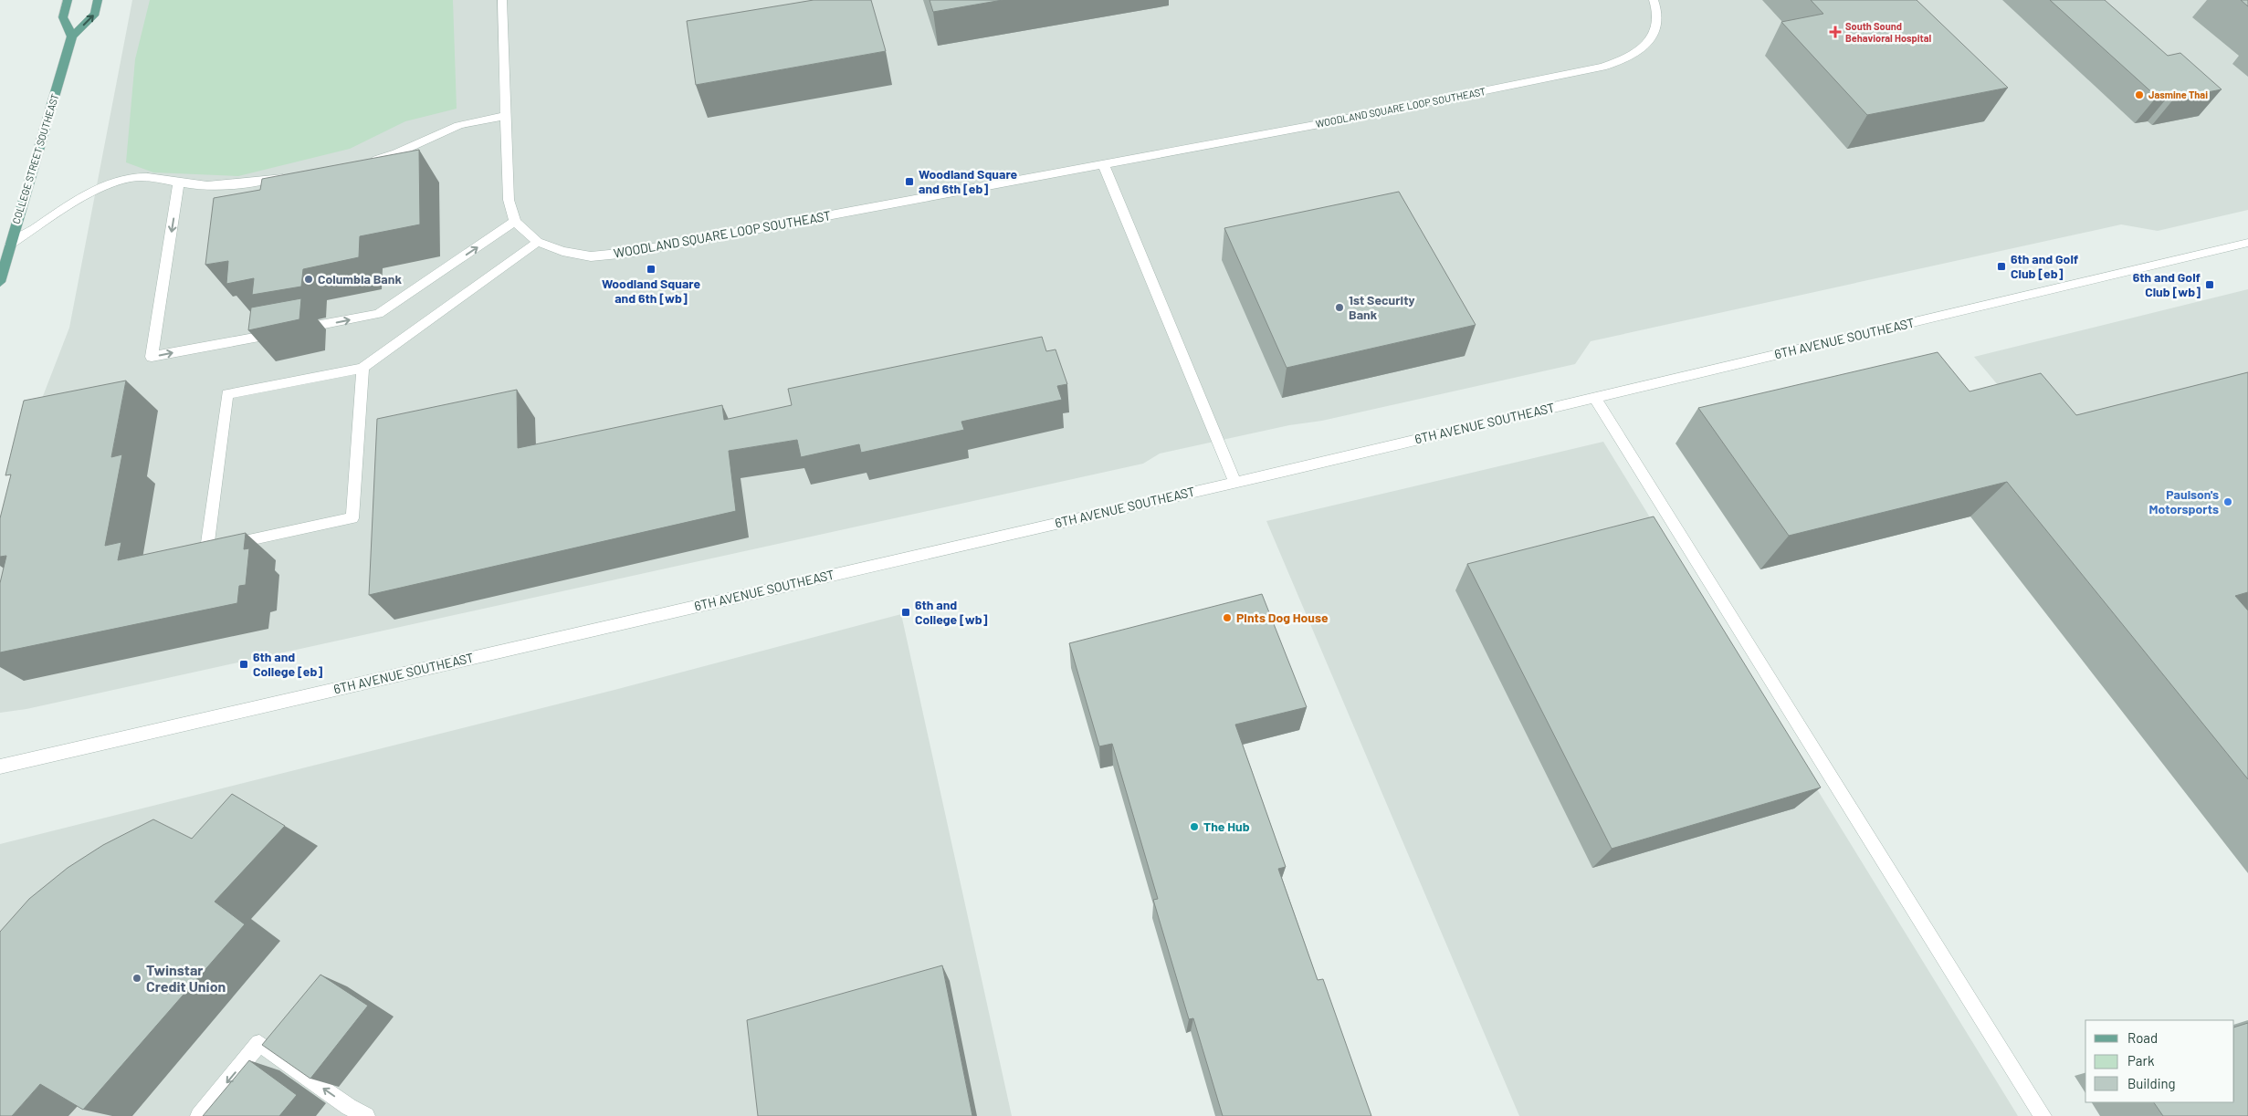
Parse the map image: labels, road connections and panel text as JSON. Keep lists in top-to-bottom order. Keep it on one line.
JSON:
{"streets":{"main road":["COLLEGE STREET SOUTHEAST"],"street":["WOODLAND SQUARE LOOP SOUTHEAST","6TH AVENUE SOUTHEAST"]},"places":{"health":["South Sound Behavioral Hospital"],"other":["Jasmine Thai","Columbia Bank","1st Security Bank","Paulson's Motorsports","Pints Dog House","The Hub","Twinstar Credit Union"],"transit":["Woodland Square and 6th [eb]","6th and Golf Club [eb]","Woodland Square and 6th [wb]","6th and Golf Club [wb]","6th and College [wb]","6th and College [eb]"]},"legend":["Road","Park","Building"]}
